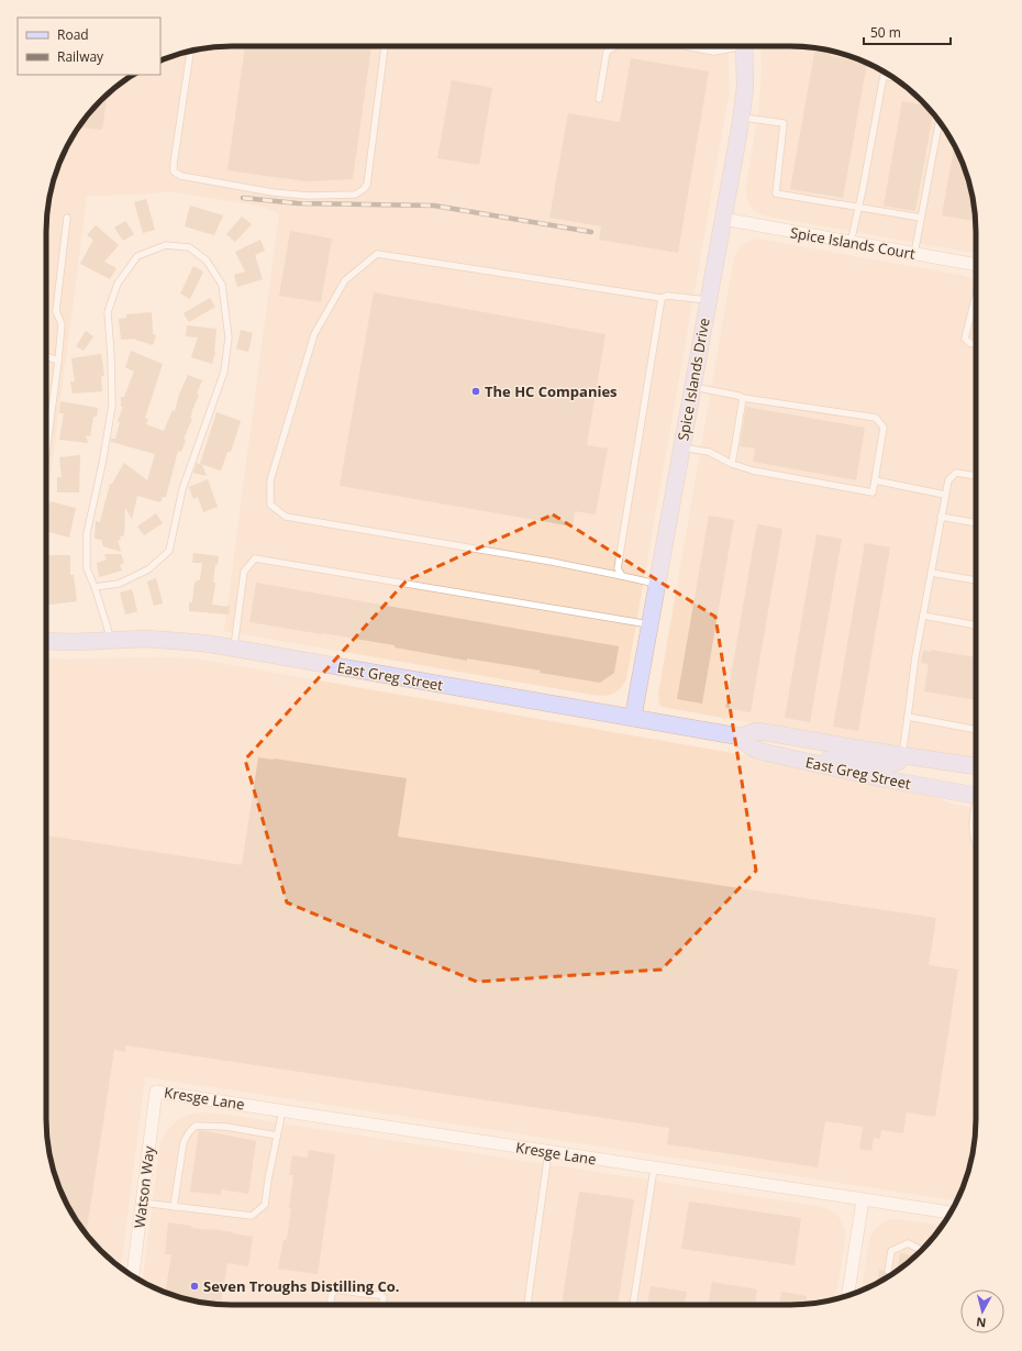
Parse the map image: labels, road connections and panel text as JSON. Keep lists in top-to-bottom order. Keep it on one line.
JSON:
{"streets":{"main road":["Spice Islands Drive","East Greg Street"],"street":["Spice Islands Court","Kresge Lane","Watson Way"]},"crossings":[["Spice Islands Court","Spice Islands Drive"],["Spice Islands Drive","East Greg Street"],["Kresge Lane","Watson Way"]],"places":["The HC Companies","Seven Troughs Distilling Co."],"legend":["Road","Railway"],"scale_bar":"50 m","north":"bottom"}
